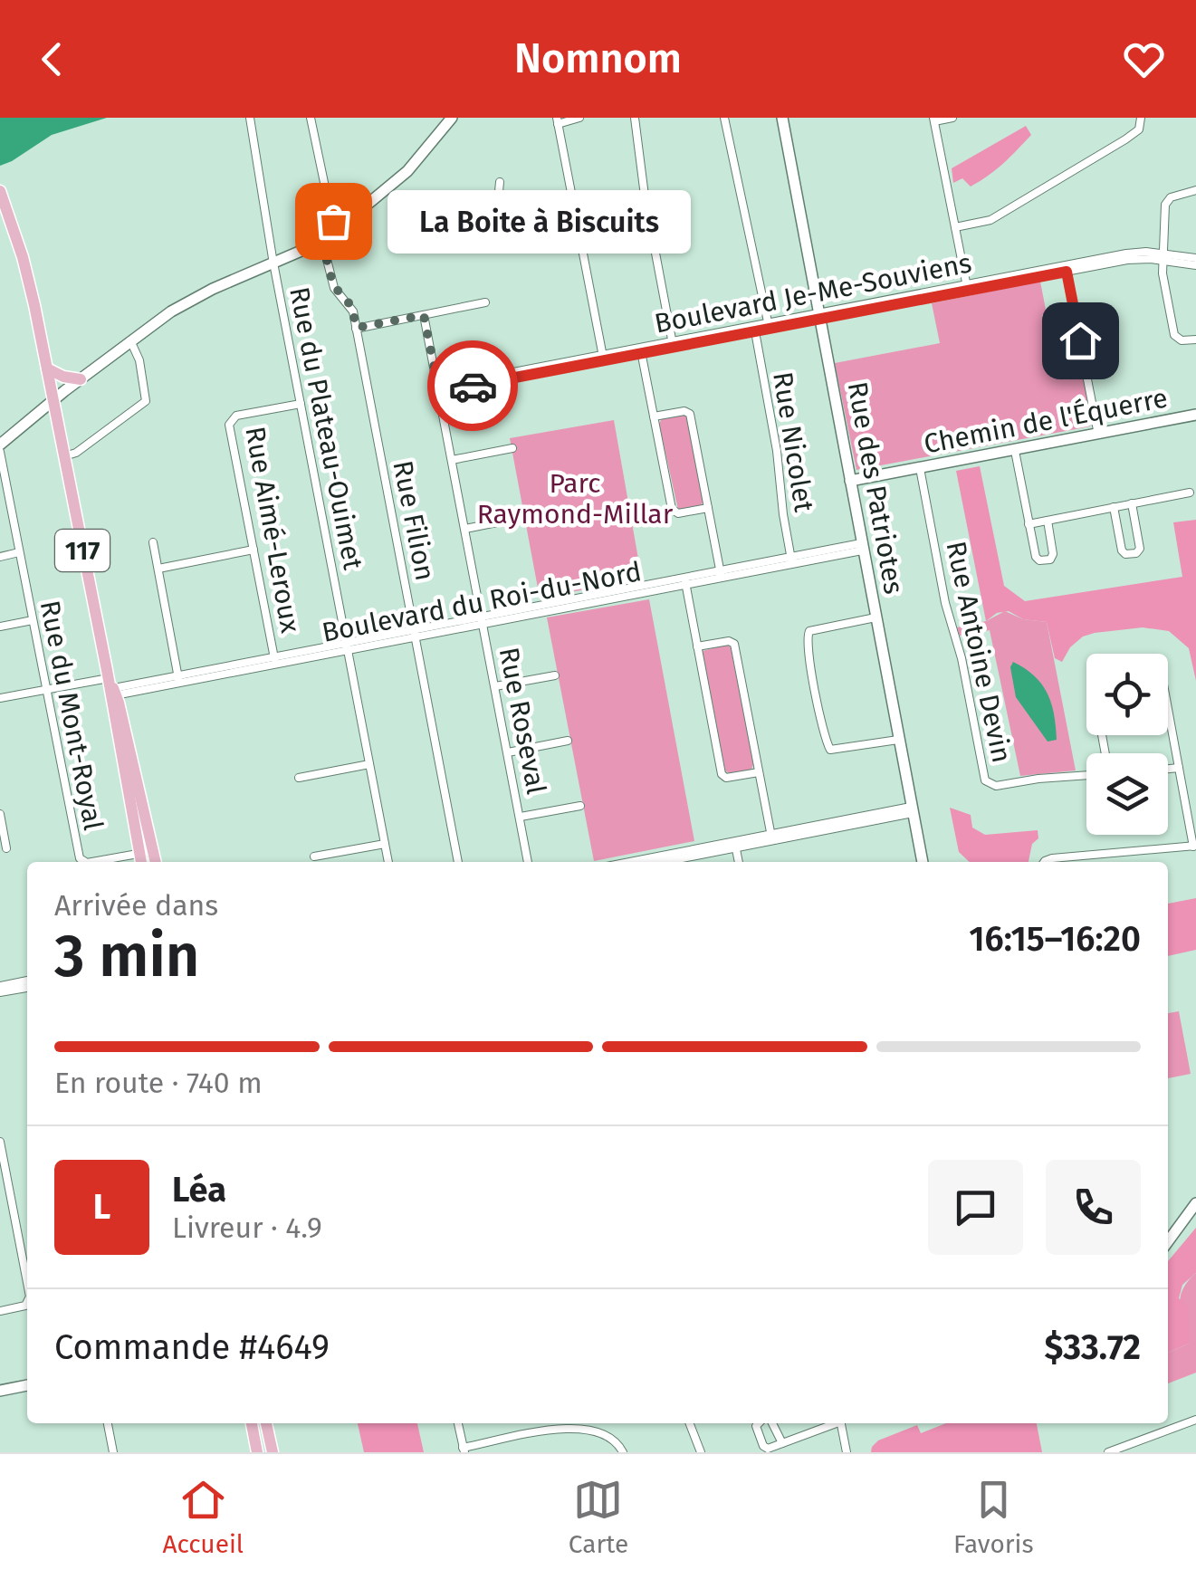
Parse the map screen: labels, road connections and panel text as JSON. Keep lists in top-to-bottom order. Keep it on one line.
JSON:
{"streets":{"main road":["117"],"street":["Boulevard Je-Me-Souviens","Chemin de l'Équerre","Rue du Plateau-Ouimet","Rue Nicolet","Rue des Patriotes","Rue Filion","Rue Aimé-Leroux","Boulevard du Roi-du-Nord","Rue Antoine Devin","Rue du Mont-Royal","Rue Roseval"]},"crossings":[["Boulevard Je-Me-Souviens","Rue Nicolet"],["Boulevard Je-Me-Souviens","Rue des Patriotes"],["Boulevard Je-Me-Souviens","Rue Roseval"],["Chemin de l'Équerre","Rue des Patriotes"],["Chemin de l'Équerre","Rue Antoine Devin"],["Rue du Plateau-Ouimet","Rue Aimé-Leroux"],["Rue du Plateau-Ouimet","Boulevard du Roi-du-Nord"],["Rue Nicolet","Boulevard du Roi-du-Nord"],["Rue des Patriotes","Boulevard du Roi-du-Nord"],["Rue Filion","Boulevard du Roi-du-Nord"],["Rue Aimé-Leroux","Boulevard du Roi-du-Nord"],["117","Boulevard du Roi-du-Nord"],["117","Rue du Mont-Royal"],["Boulevard du Roi-du-Nord","Rue du Mont-Royal"],["Boulevard du Roi-du-Nord","Rue Roseval"]],"parks":["Parc Raymond-Millar"],"places":["La Boite à Biscuits"],"page":{"header":"Nomnom","bubble":"La Boite à Biscuits","heading":["3 min","Arrivée dans","16:15–16:20"],"panel":["Léa","Livreur · 4.9","Commande #4649","$33.72"],"bar":"En route · 740 m","round":"L","tabs":["Accueil","Carte","Favoris"]}}
